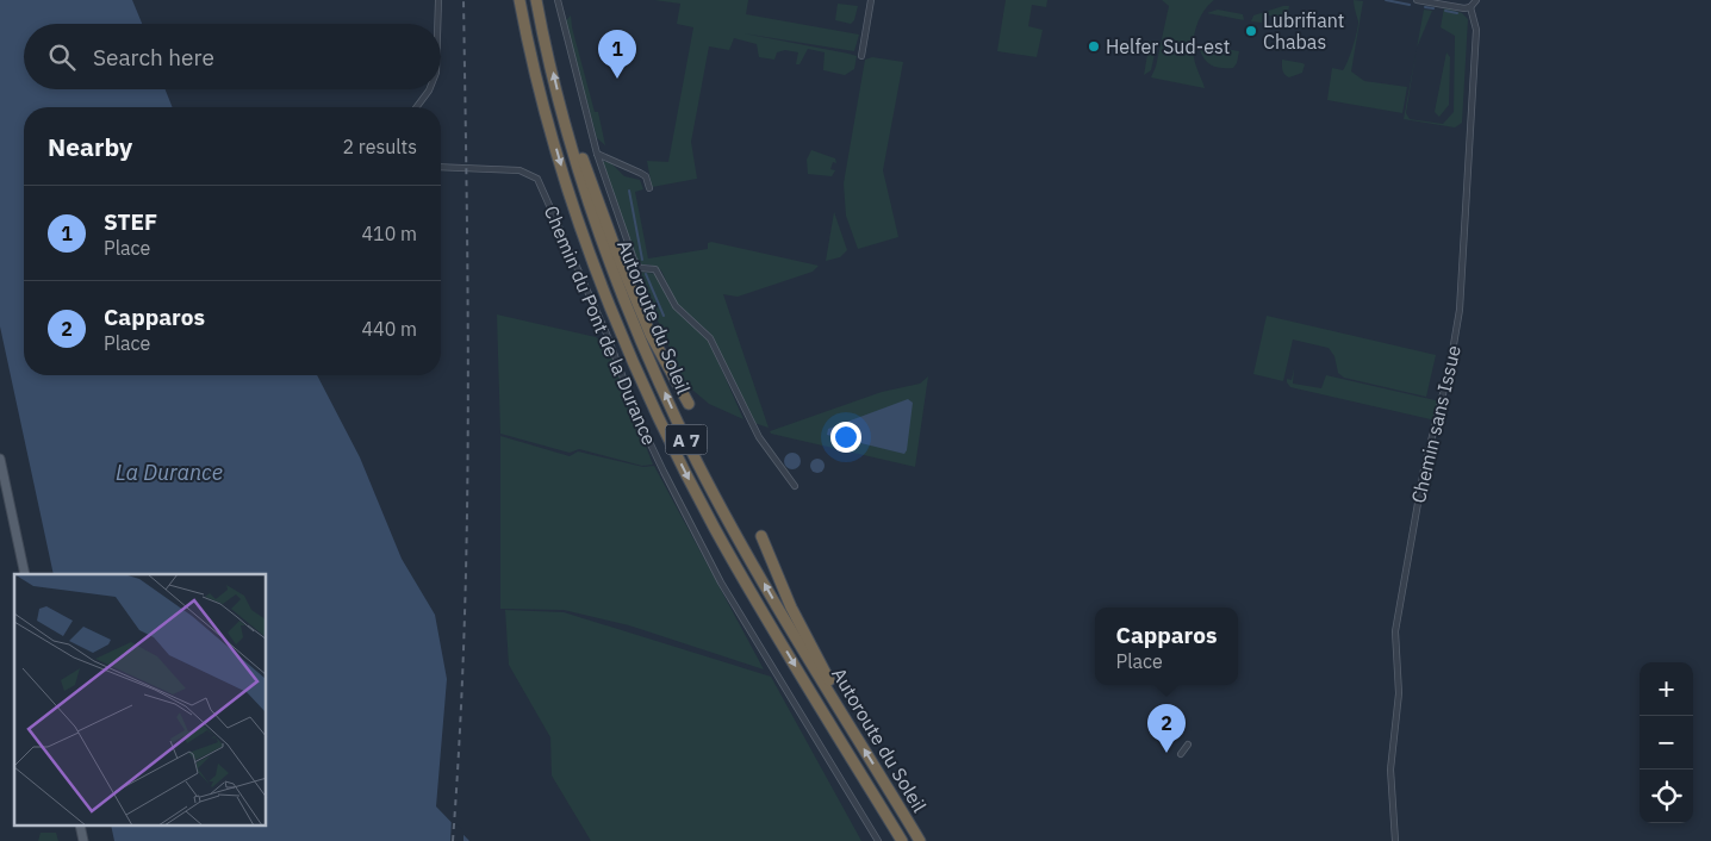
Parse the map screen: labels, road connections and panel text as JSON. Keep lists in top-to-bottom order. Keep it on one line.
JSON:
{"streets":{"highway":["Autoroute du Soleil","A 7"],"street":["Chemin du Pont de la Durance","Chemin sans Issue"]},"water":["La Durance"],"places":["Lubrifiant Chabas","Helfer Sud-est"],"page":{"search":"Search here","pins":["1","2"],"heading":["Nearby","2 results"],"list":[{"mark":"1","name":"STEF","note":"Place","value":"410 m"},{"mark":"2","name":"Capparos","note":"Place","value":"440 m"}],"popup":["Capparos","Place"],"map_buttons":["+","−"]}}
